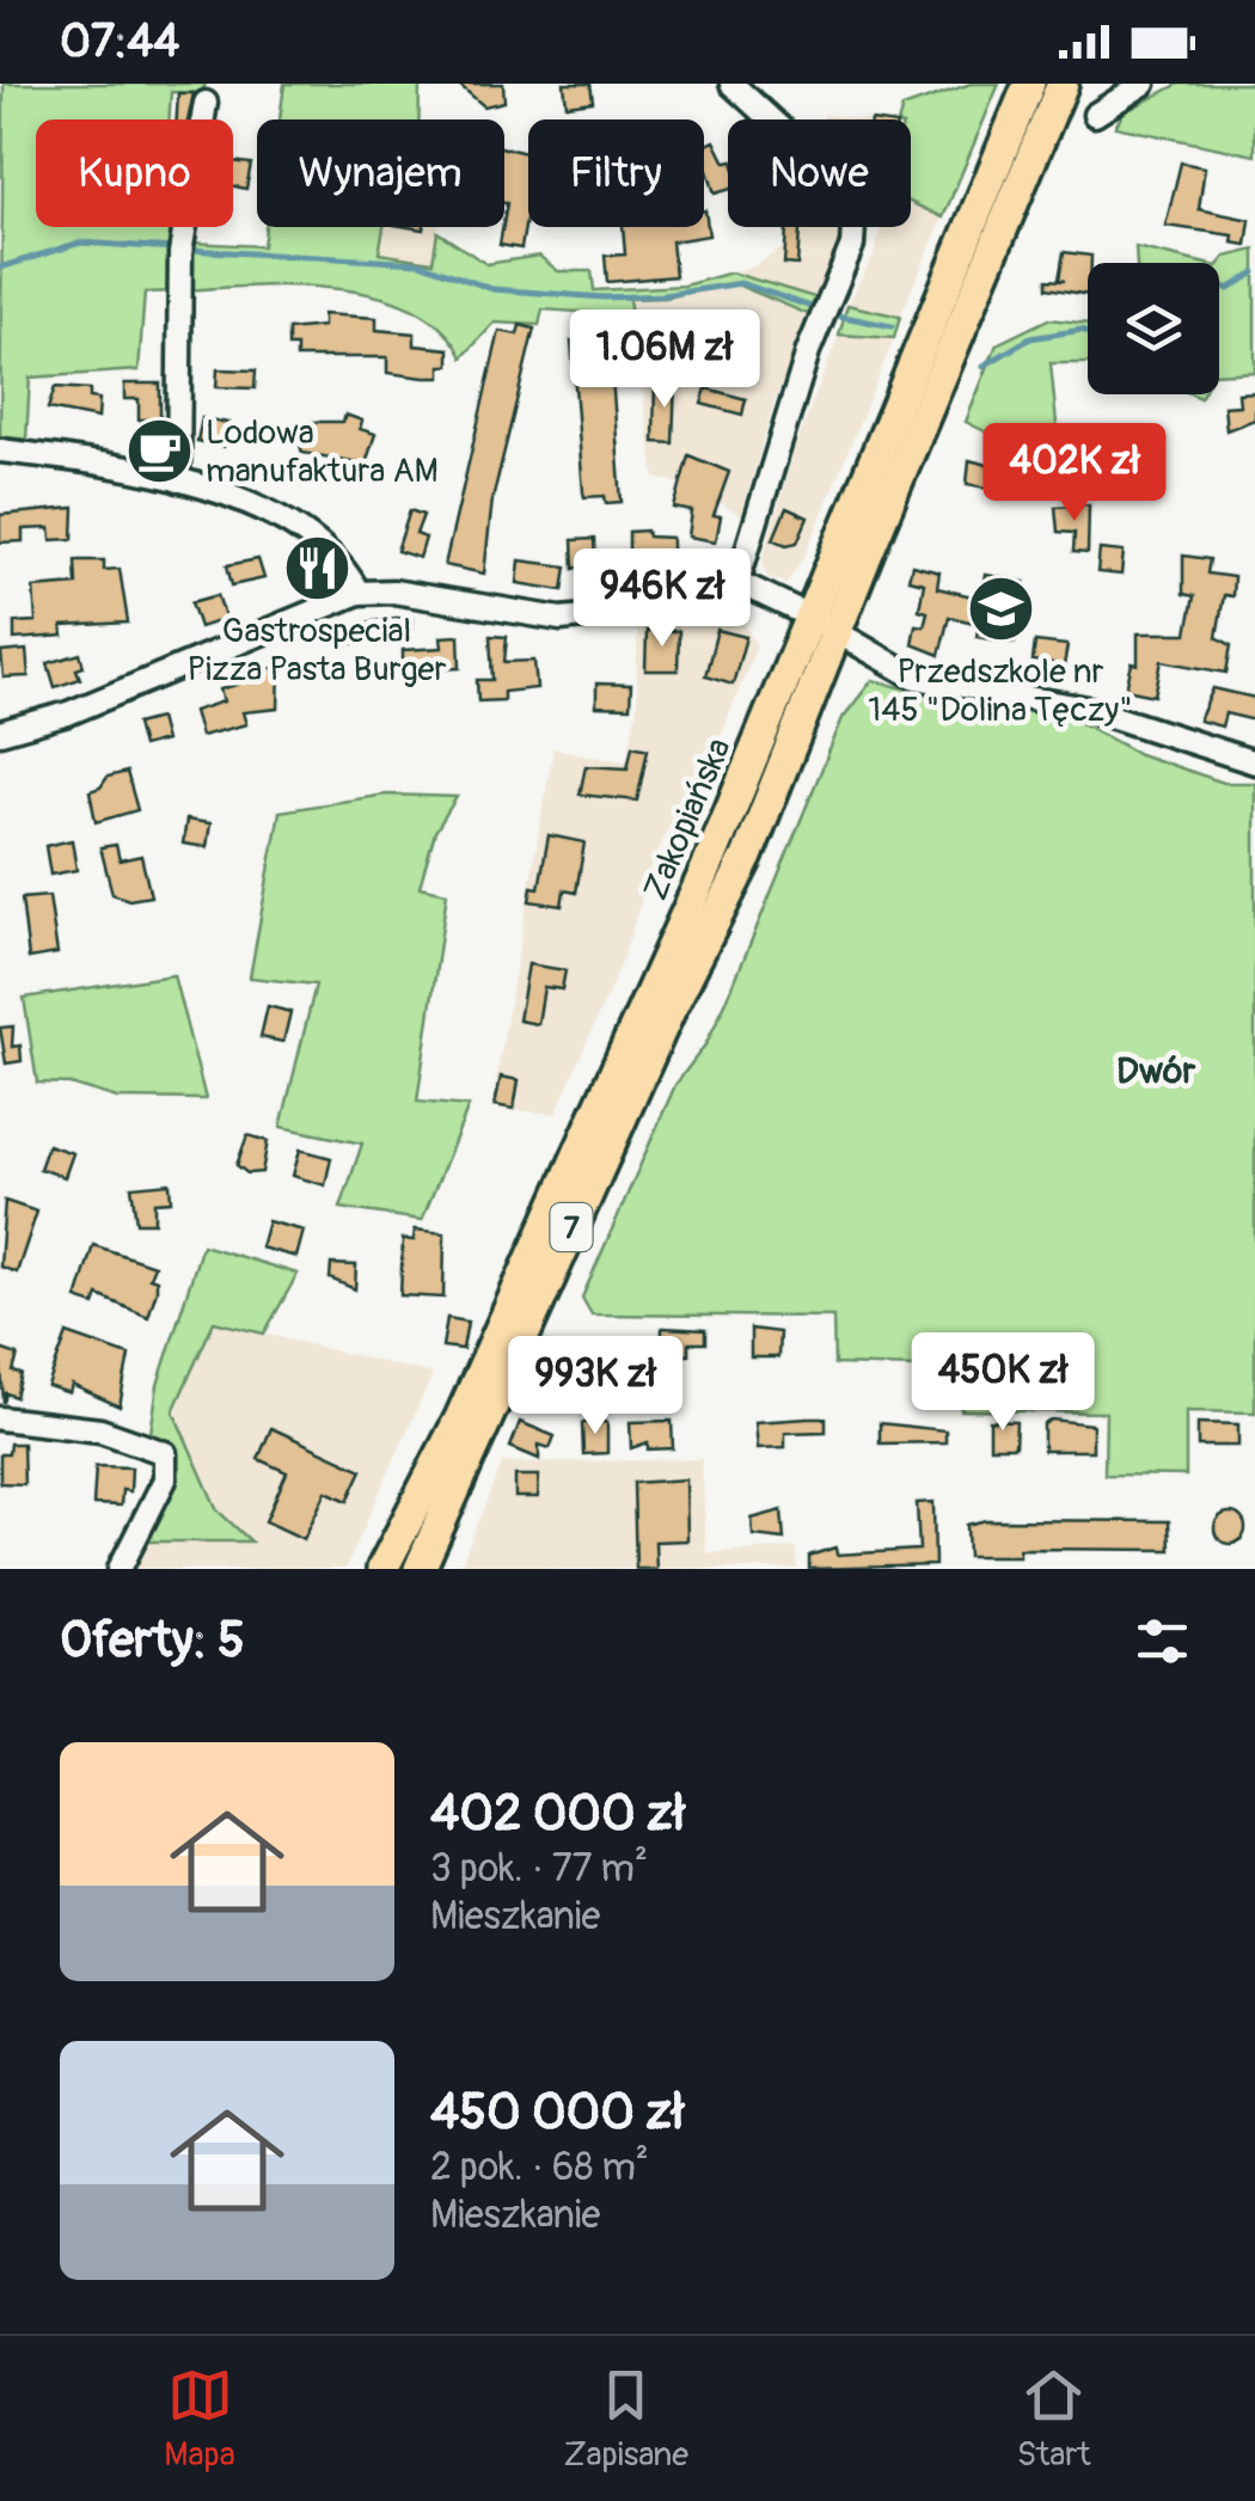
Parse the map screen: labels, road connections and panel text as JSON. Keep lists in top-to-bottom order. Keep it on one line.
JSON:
{"streets":{"highway":["Zakopiańska","7"]},"districts":["Dwór"],"places":{"cafe":["Lodowa manufaktura AM"],"restaurant":["Gastrospecial Pizza Pasta Burger"],"school or university":["Przedszkole nr 145 \"Dolina Tęczy\""]},"page":{"status":"07:44","chip":["Kupno","Wynajem","Filtry","Nowe"],"price":["1.06M zł","402K zł","946K zł","450K zł","993K zł"],"heading":"Oferty: 5","list":[{"name":"402 000 zł","note":"3 pok. · 77 m² · Mieszkanie"},{"name":"450 000 zł","note":"2 pok. · 68 m² · Mieszkanie"}],"tabs":["Mapa","Zapisane","Start"]}}
